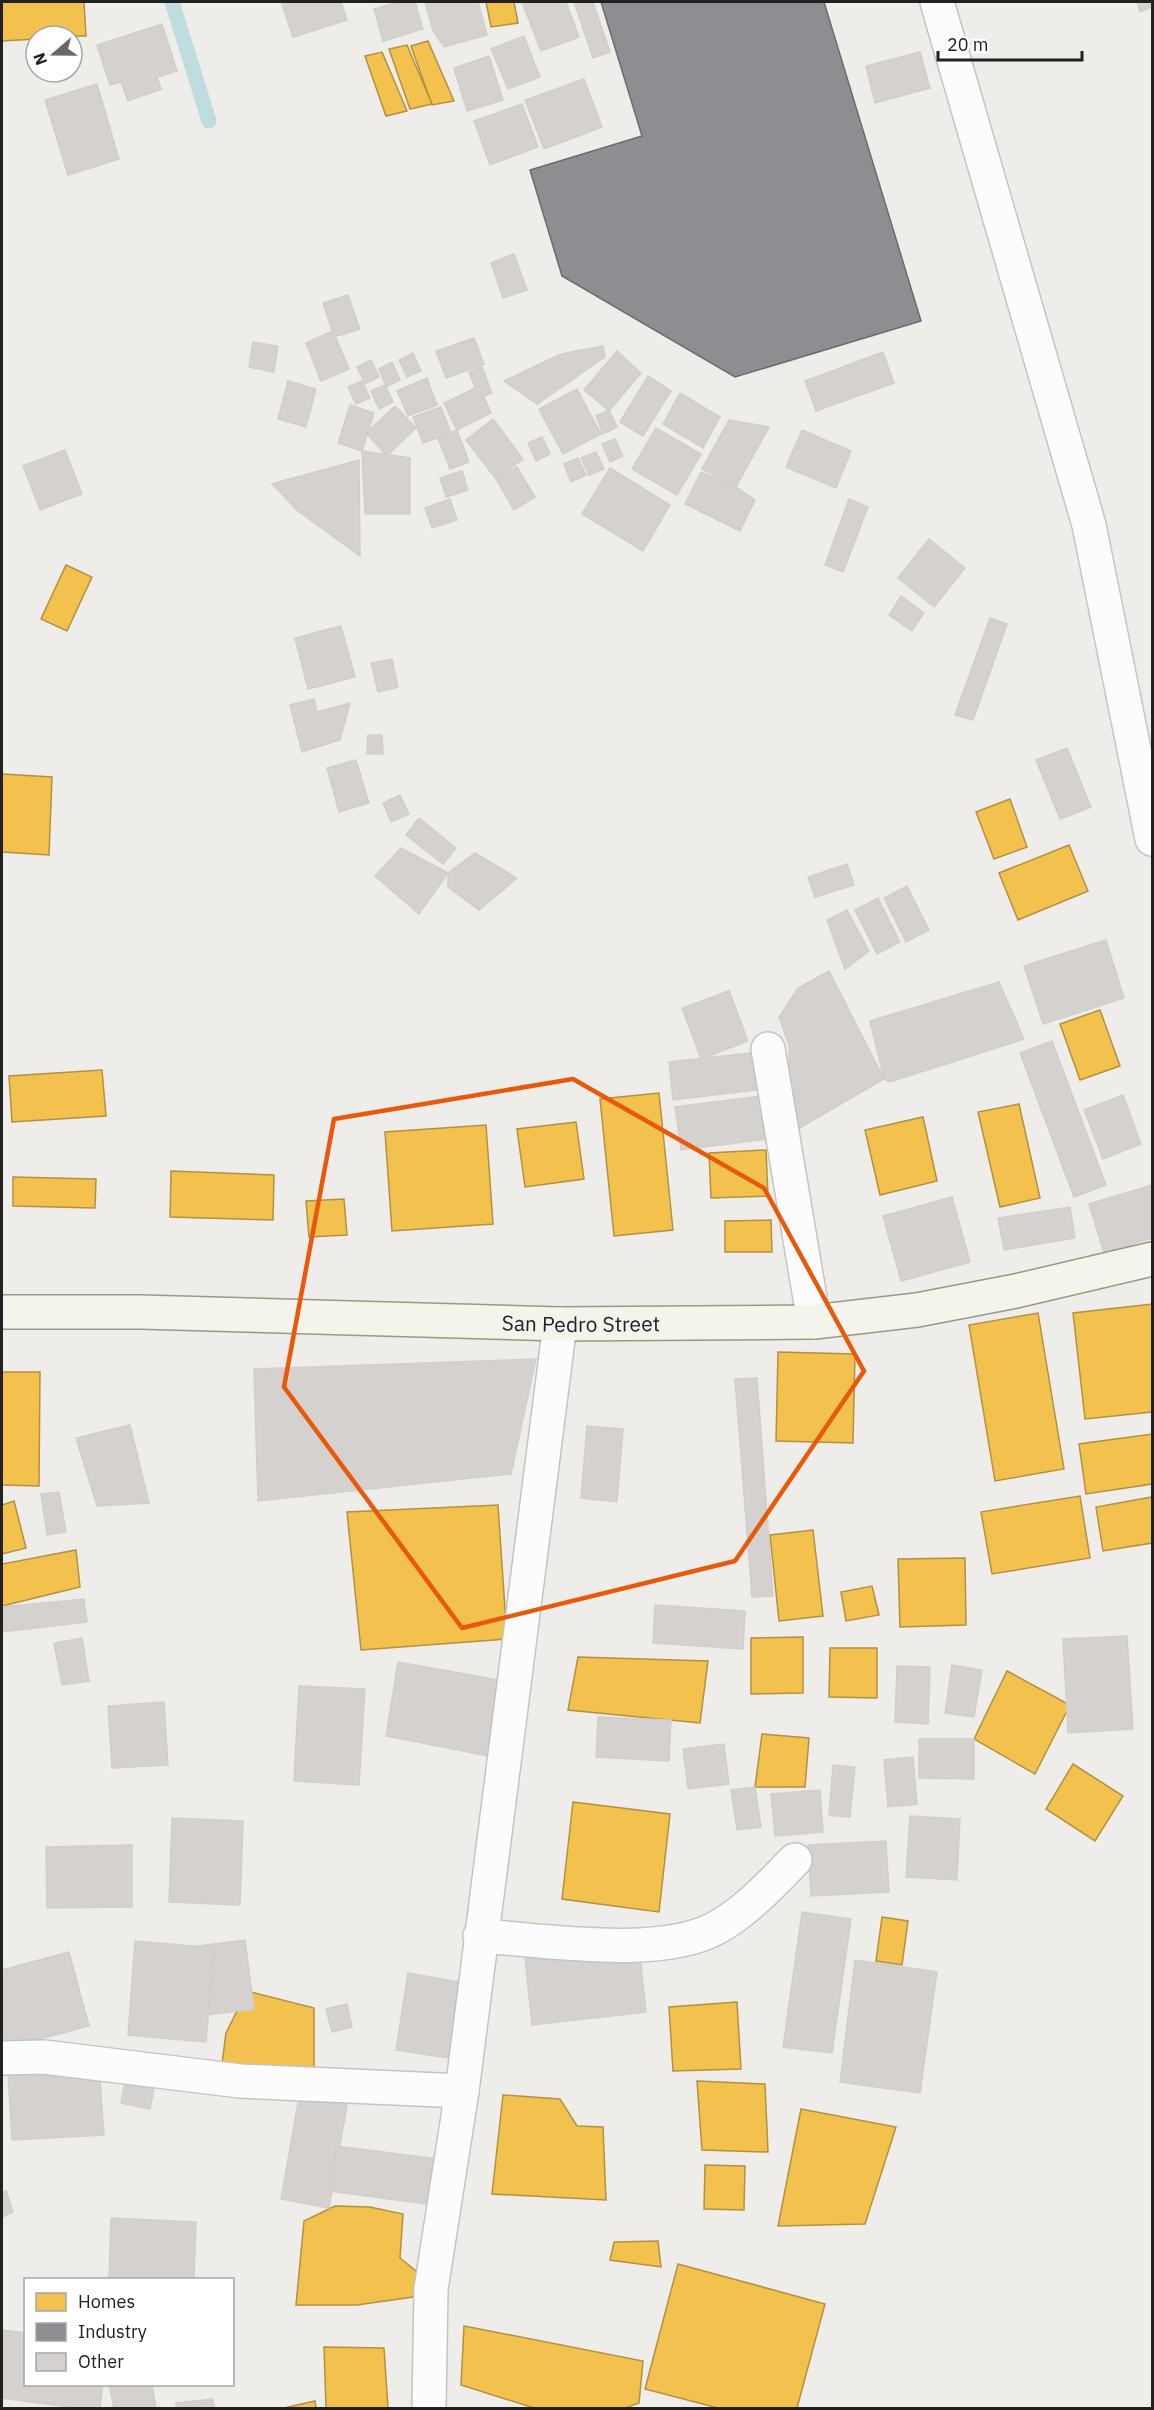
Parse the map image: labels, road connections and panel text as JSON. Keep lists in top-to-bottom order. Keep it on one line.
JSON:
{"streets":{"street":["San Pedro Street"]},"legend":["Homes","Industry","Other"],"scale_bar":"20 m","north":"left"}
